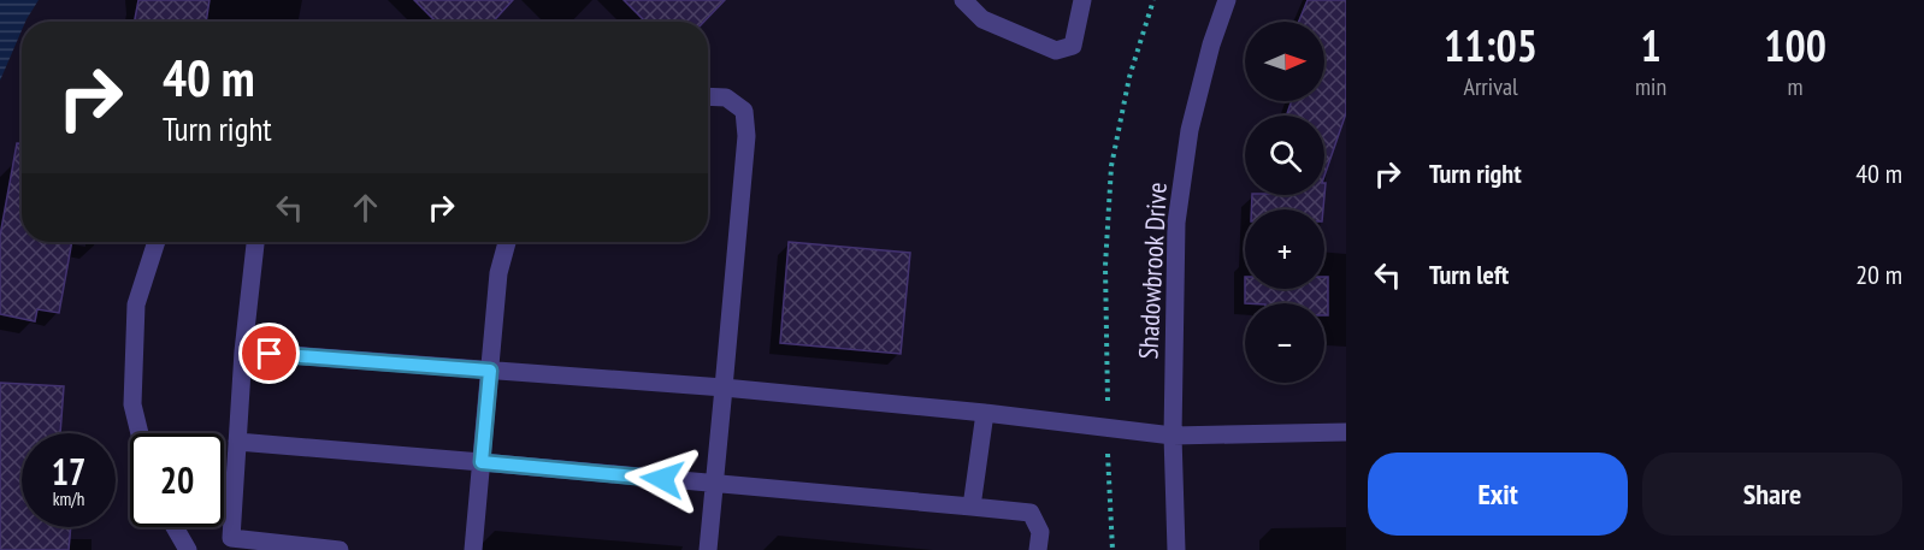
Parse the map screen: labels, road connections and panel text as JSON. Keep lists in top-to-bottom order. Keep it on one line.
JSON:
{"streets":{"street":["Shadowbrook Drive"]},"north":"right","page":{"eta":["11:05","Arrival","1","min","100","m"],"map_buttons":["+","−"],"turn":["40 m","Turn right"],"list":[{"name":"Turn right","value":"40 m"},{"name":"Turn left","value":"20 m"}],"speed":"17 km/h","limit":"20","buttons":["Exit","Share"]}}
